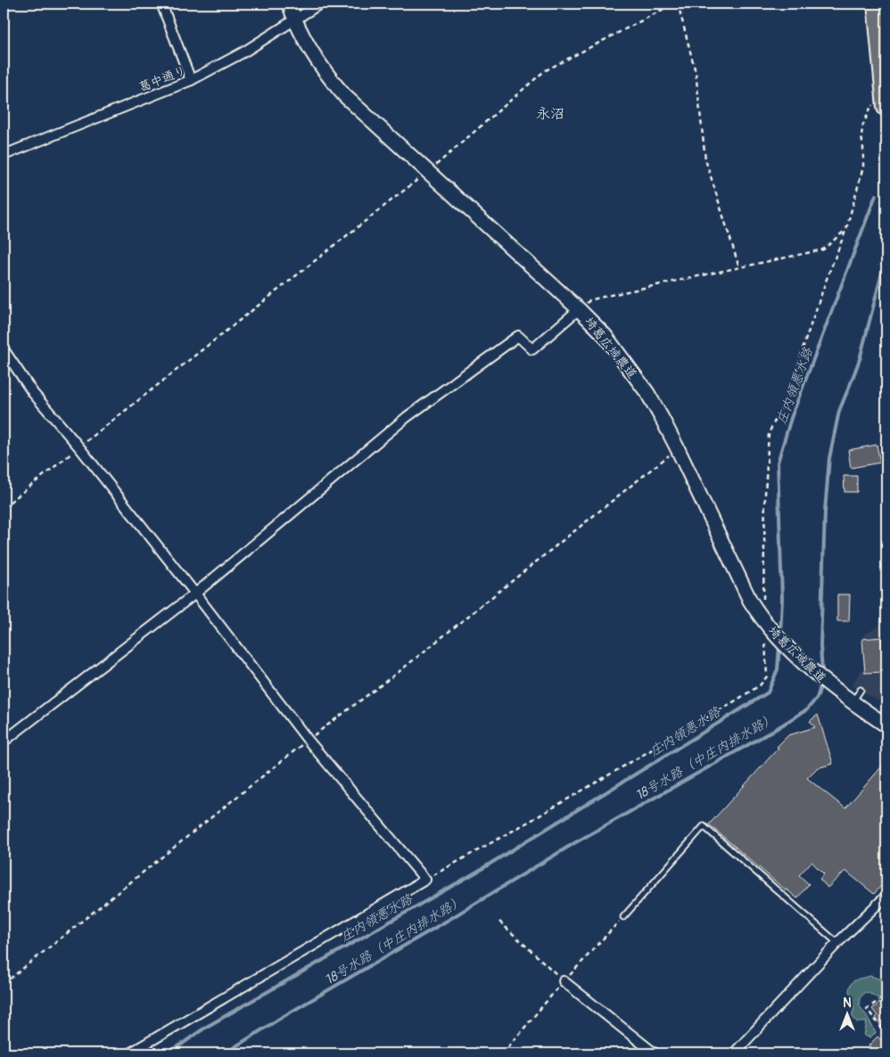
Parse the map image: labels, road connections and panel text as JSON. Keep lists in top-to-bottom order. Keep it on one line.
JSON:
{"streets":{"street":["葛中通り","埼葛広域農道"]},"crossings":[["葛中通り","埼葛広域農道"]],"districts":["永沼"],"water":["庄内領悪水路","18号水路（中庄内排水路）"],"north":"top"}
